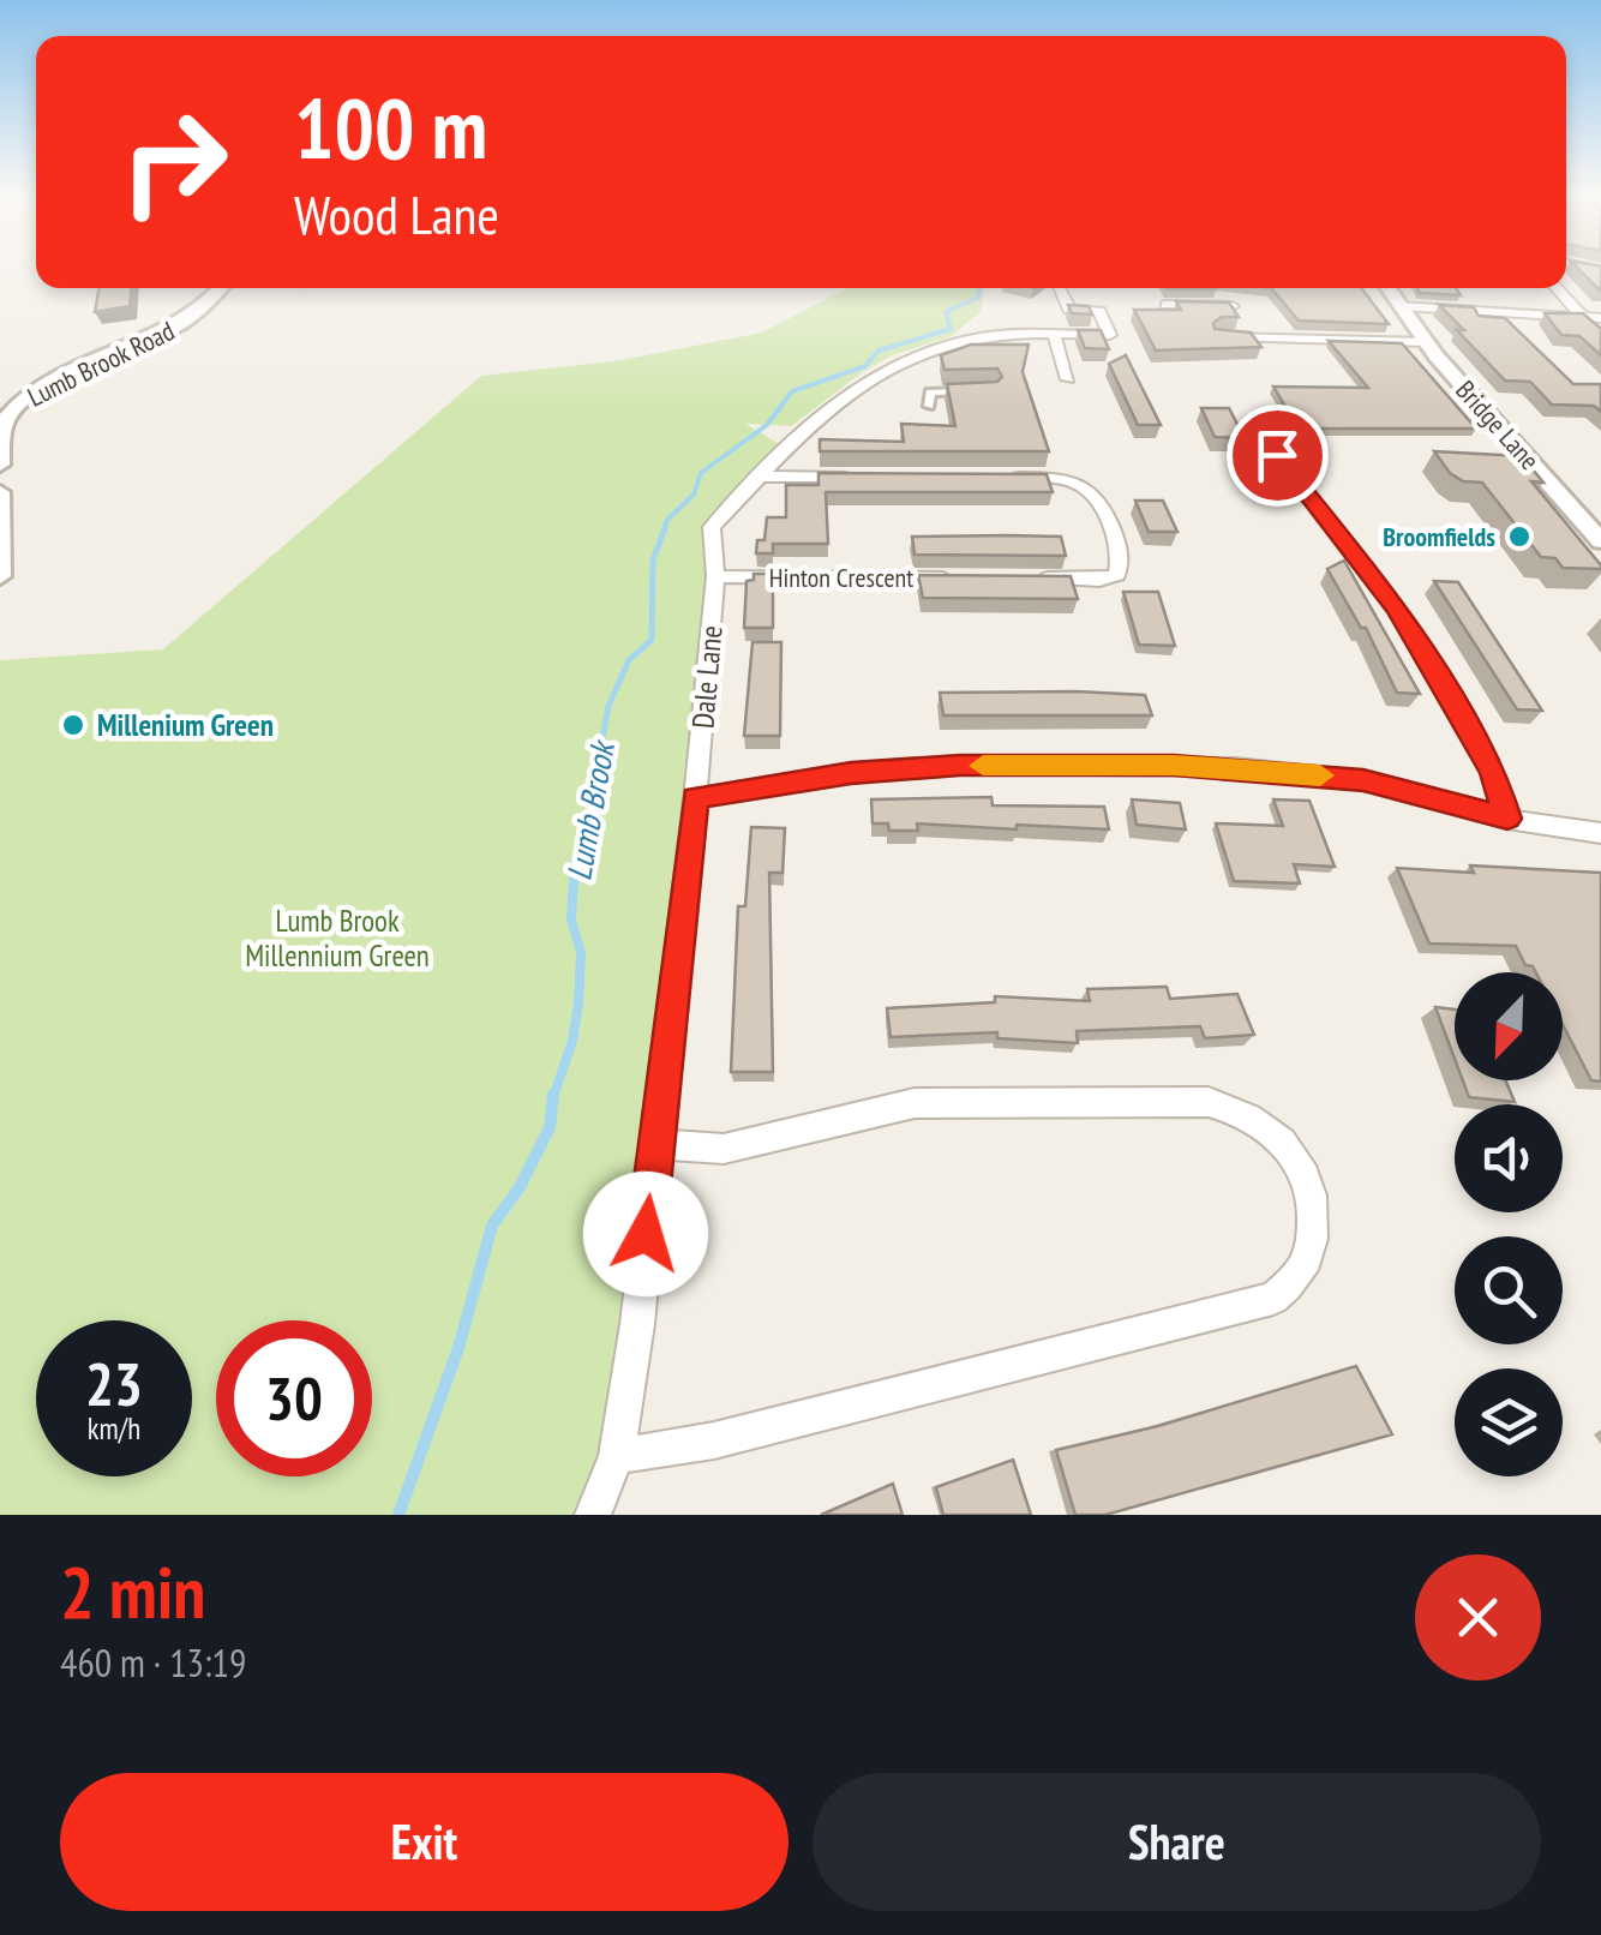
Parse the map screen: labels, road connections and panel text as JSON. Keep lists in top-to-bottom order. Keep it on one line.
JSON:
{"streets":{"street":["Lumb Brook Road","Bridge Lane","Hinton Crescent","Dale Lane"]},"crossings":[["Hinton Crescent","Dale Lane"]],"water":["Lumb Brook"],"parks":["Lumb Brook Millennium Green"],"places":["Broomfields","Millenium Green"],"north":"bottom left","page":{"turn":["100 m","Wood Lane"],"speed":"23 km/h","limit":"30","heading":["2 min","460 m · 13:19"],"buttons":["Exit","Share"]}}
